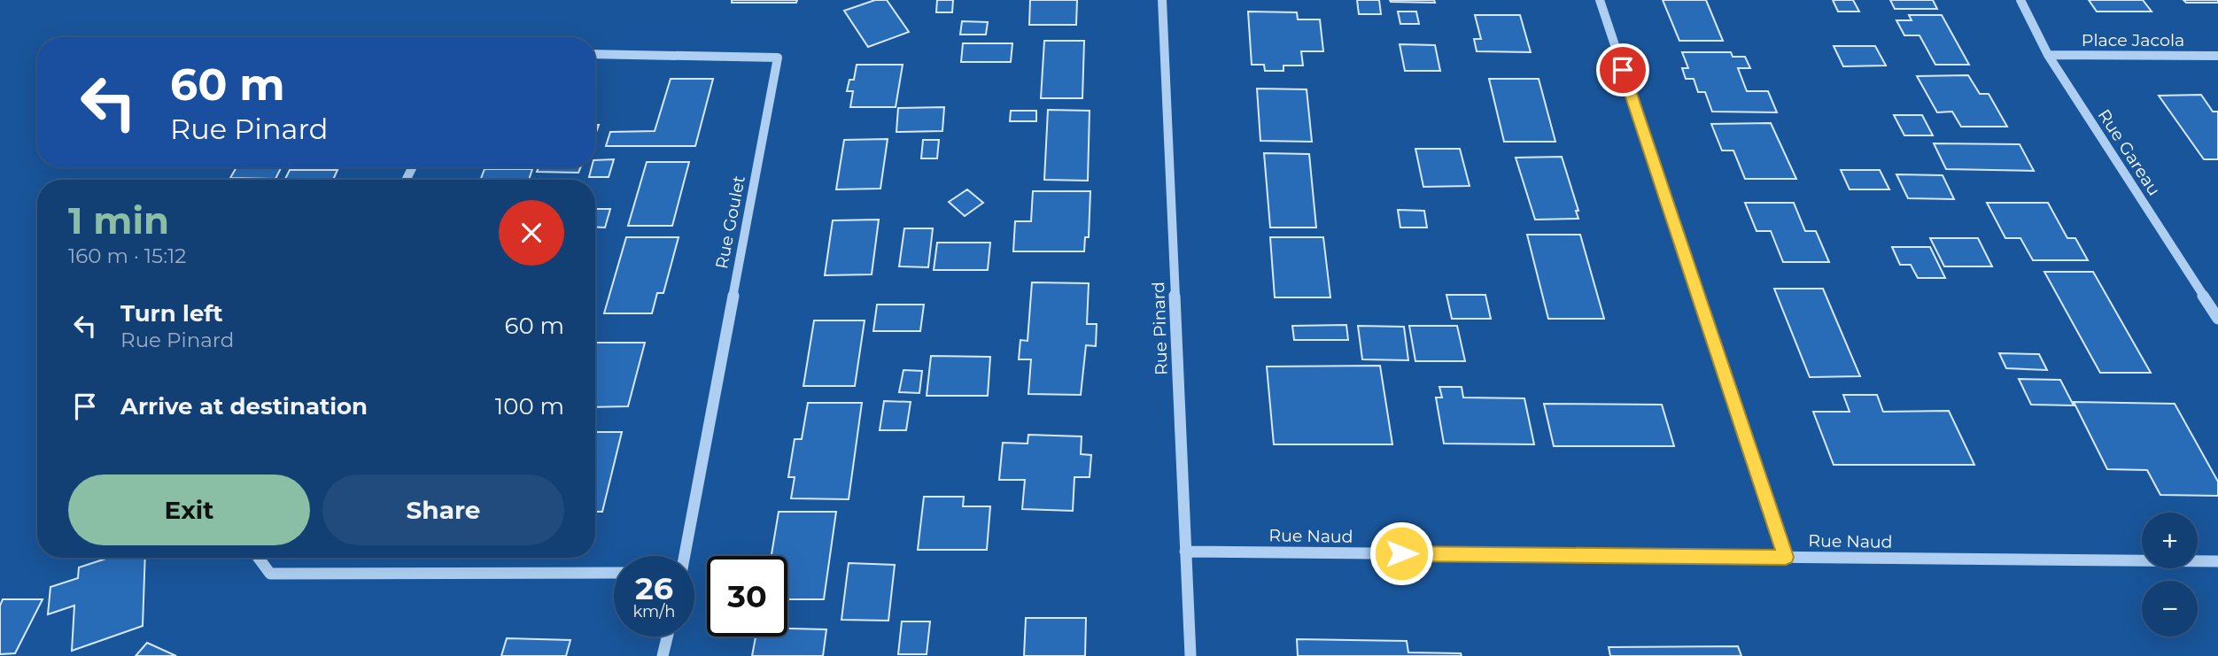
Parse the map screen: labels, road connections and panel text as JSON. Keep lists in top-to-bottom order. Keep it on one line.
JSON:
{"streets":{"street":["Place Jacola","Rue Gareau","Rue Goulet","Rue Pinard","Rue Naud"]},"crossings":[["Place Jacola","Rue Gareau"],["Rue Pinard","Rue Naud"]],"page":{"turn":["60 m","Rue Pinard"],"heading":["1 min","160 m · 15:12"],"list":[{"name":"Turn left","note":"Rue Pinard","value":"60 m"},{"name":"Arrive at destination","value":"100 m"}],"buttons":["Exit","Share"],"map_buttons":["+","−"],"speed":"26 km/h","limit":"30"}}
